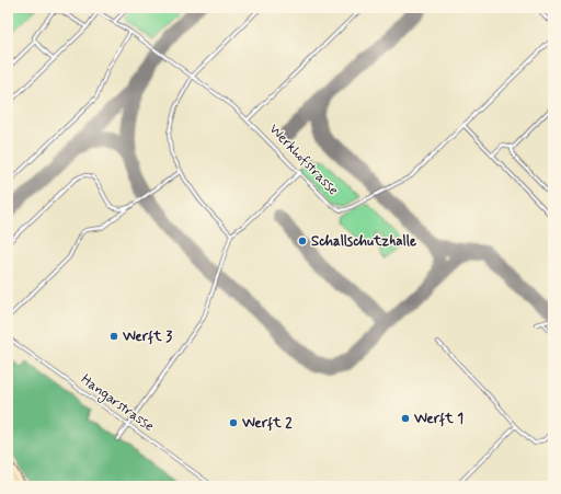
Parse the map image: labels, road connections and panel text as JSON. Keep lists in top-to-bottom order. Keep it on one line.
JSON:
{"streets":{"lane":["Werkhofstrasse","Hangarstrasse"]},"places":["Schallschutzhalle","Werft 3","Werft 1","Werft 2"]}
